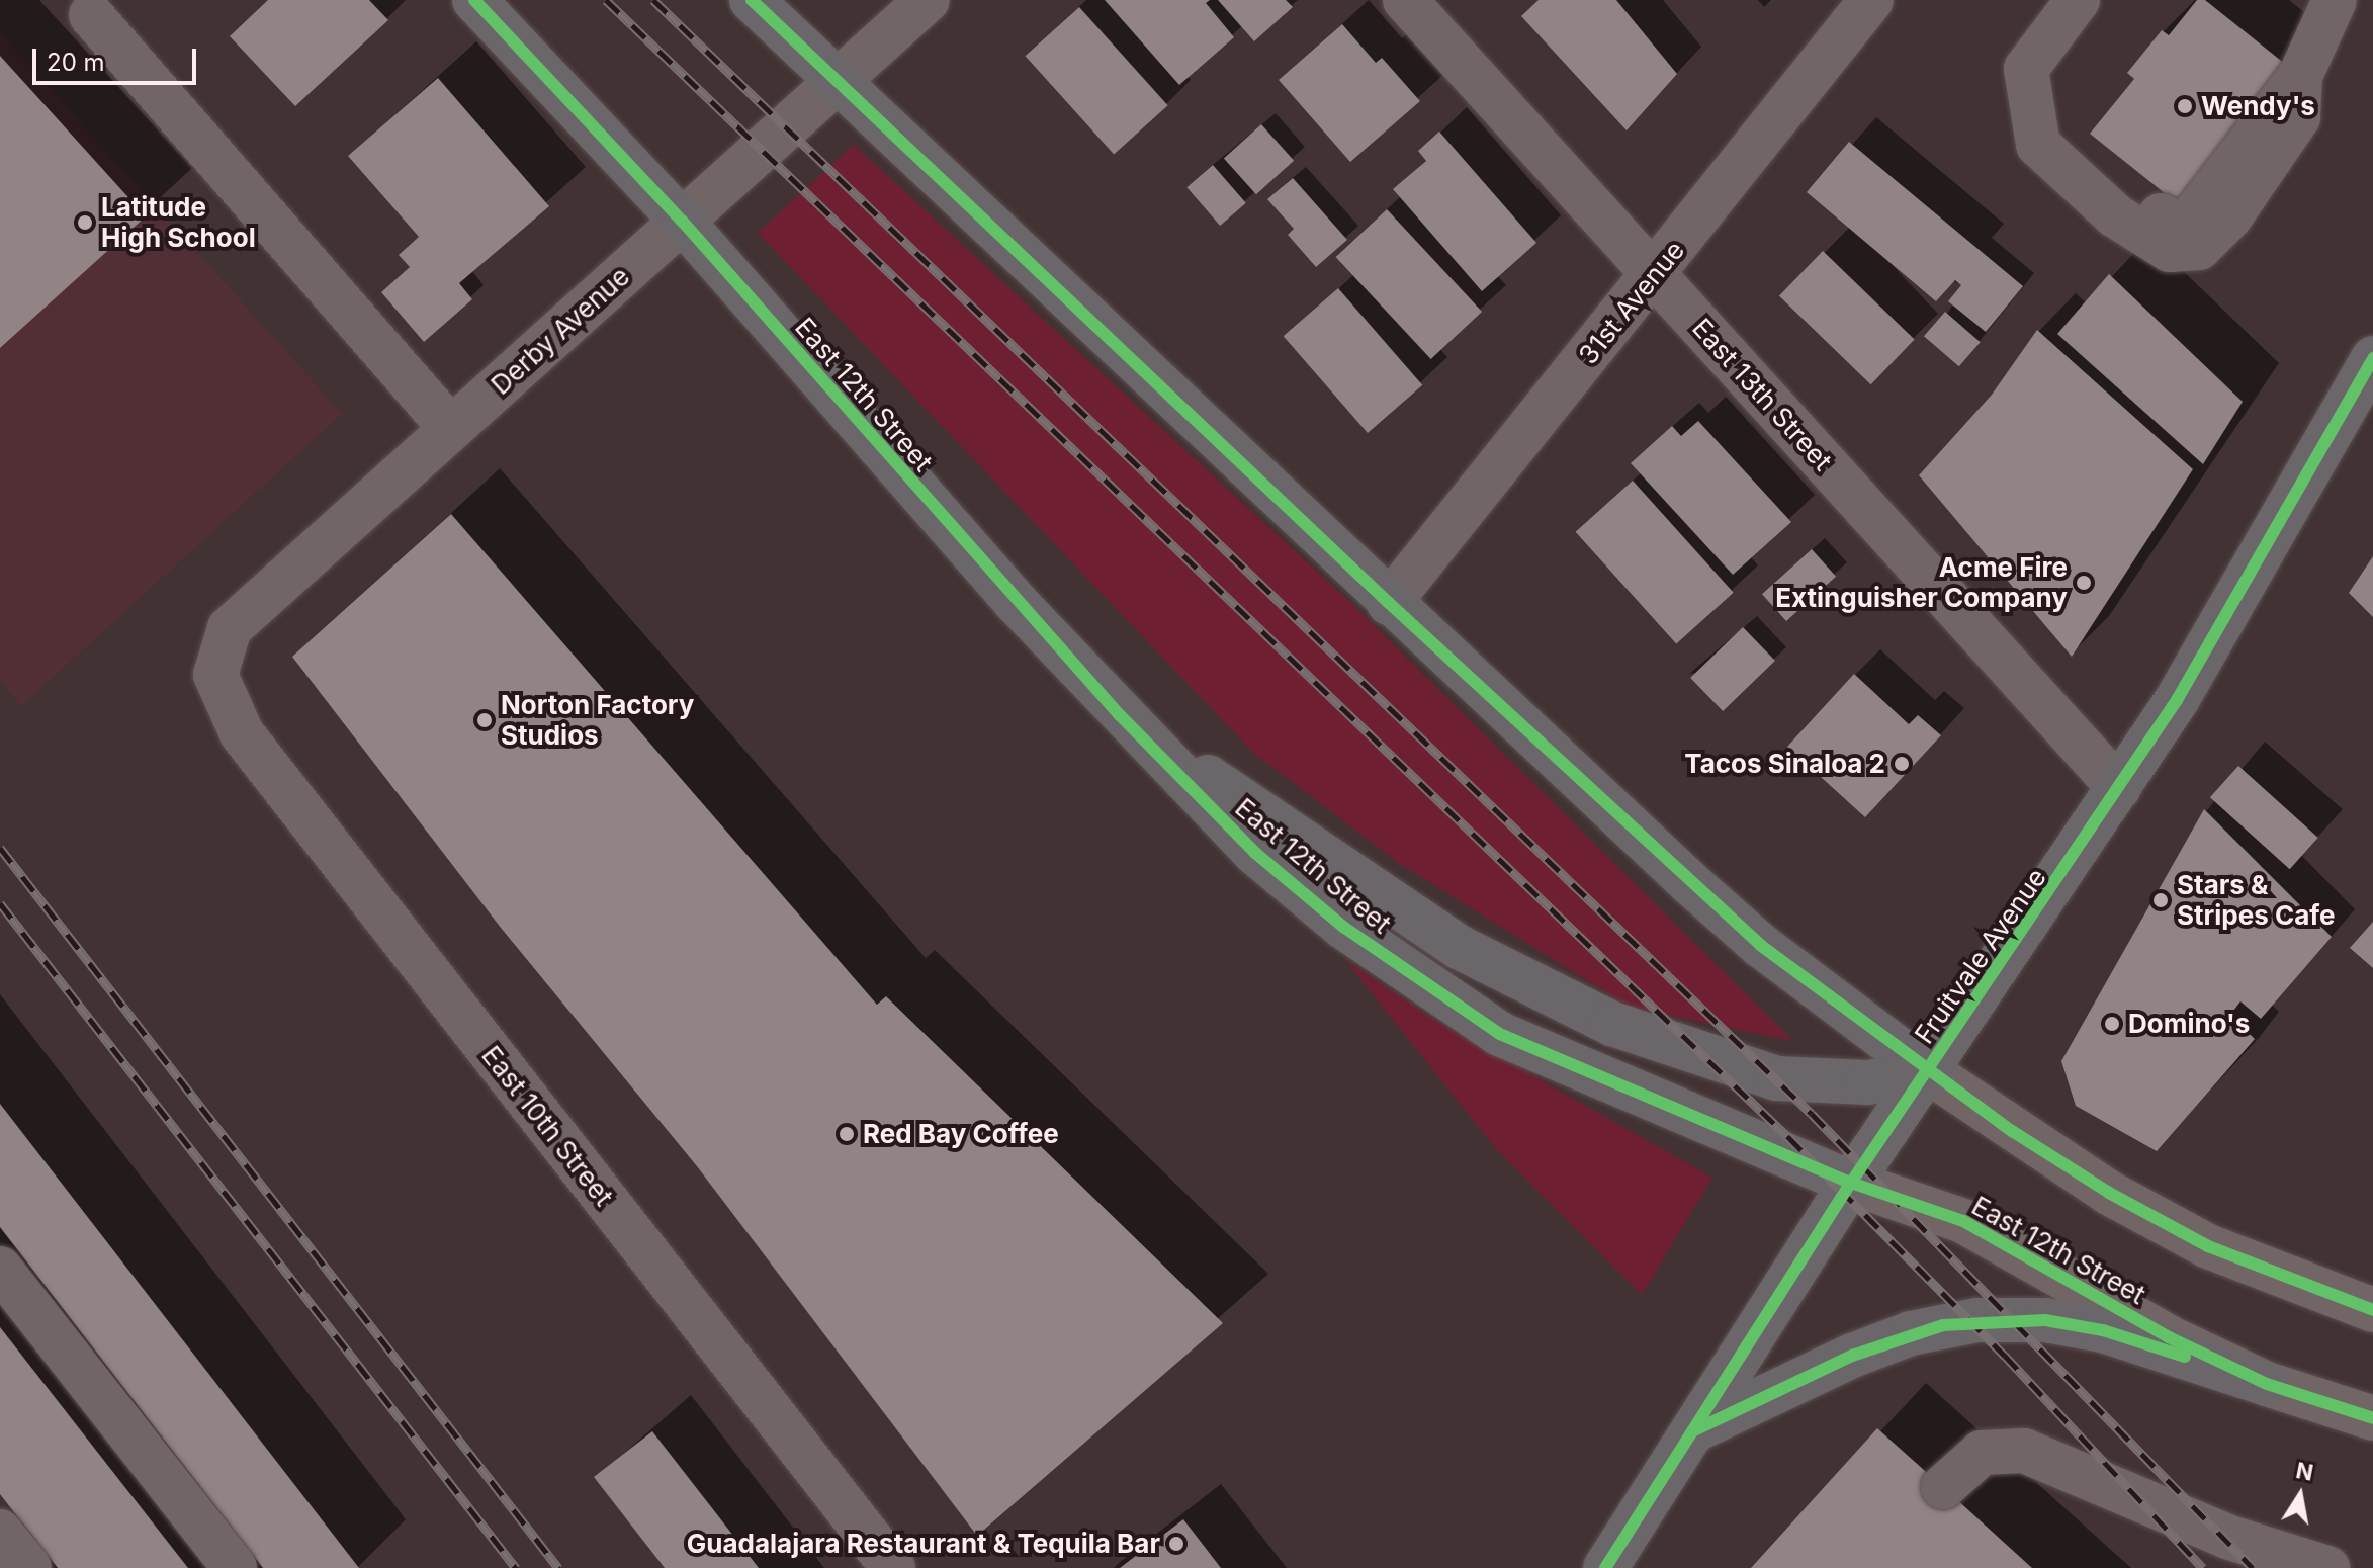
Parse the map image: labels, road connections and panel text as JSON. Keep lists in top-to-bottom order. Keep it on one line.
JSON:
{"streets":{"main road":["East 12th Street","Fruitvale Avenue"],"street":["31st Avenue","Derby Avenue","East 13th Street","East 10th Street"]},"crossings":[["31st Avenue","East 13th Street"],["Derby Avenue","East 12th Street"],["Derby Avenue","East 10th Street"],["East 12th Street","Fruitvale Avenue"],["East 13th Street","Fruitvale Avenue"]],"places":["Wendy's","Latitude High School","Acme Fire Extinguisher Company","Norton Factory Studios","Tacos Sinaloa 2","Stars & Stripes Cafe","Domino's","Red Bay Coffee","Guadalajara Restaurant & Tequila Bar"],"scale_bar":"20 m","north":"top"}
